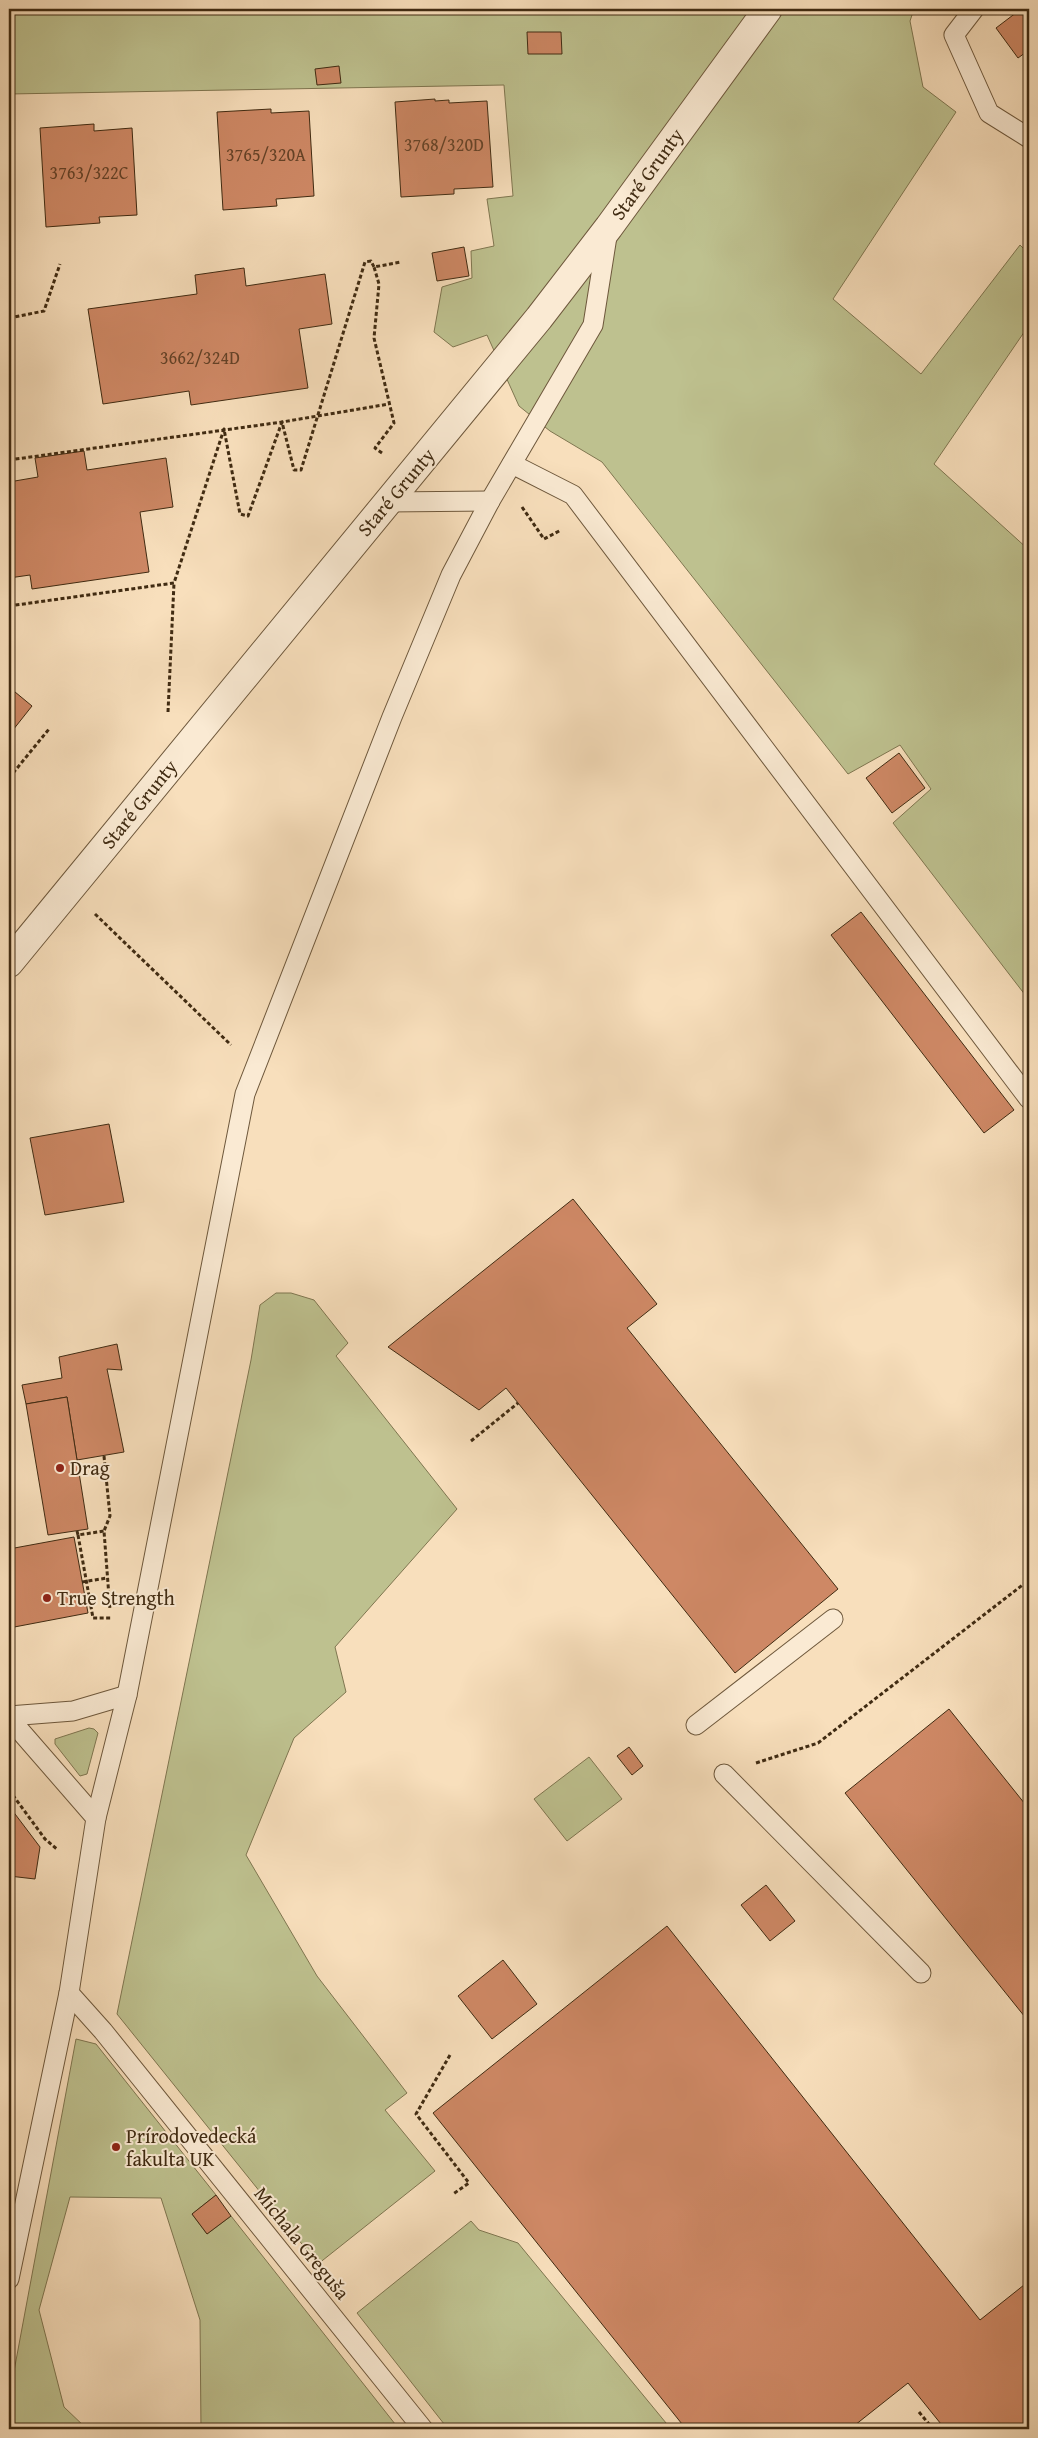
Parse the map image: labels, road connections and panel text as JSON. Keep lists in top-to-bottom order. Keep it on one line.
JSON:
{"streets":{"street":["Staré Grunty"],"lane":["Michala Greguša"]},"places":["Drag","True Strength","Prírodovedecká fakulta UK"],"house_numbers":["3768/320D","3765/320A","3763/322C","3662/324D"]}
